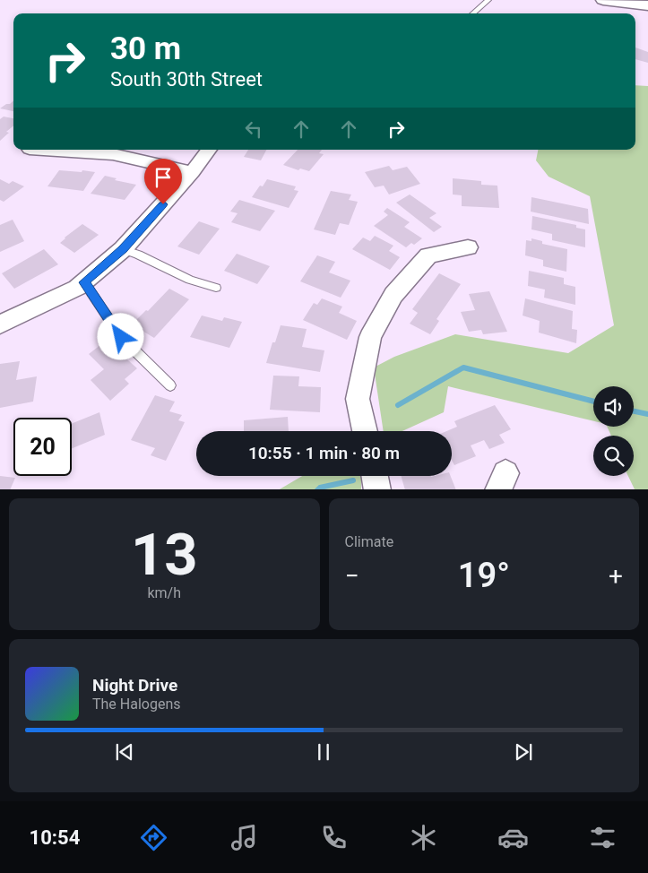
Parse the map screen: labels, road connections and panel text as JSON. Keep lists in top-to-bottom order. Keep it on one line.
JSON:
{"page":{"turn":["30 m","South 30th Street"],"limit":"20","trip":"10:55 · 1 min · 80 m","tile":[["13","km/h"],"Climate"],"heat":["−","19°","+"],"song":["Night Drive","The Halogens"],"tabs":"10:54"}}
